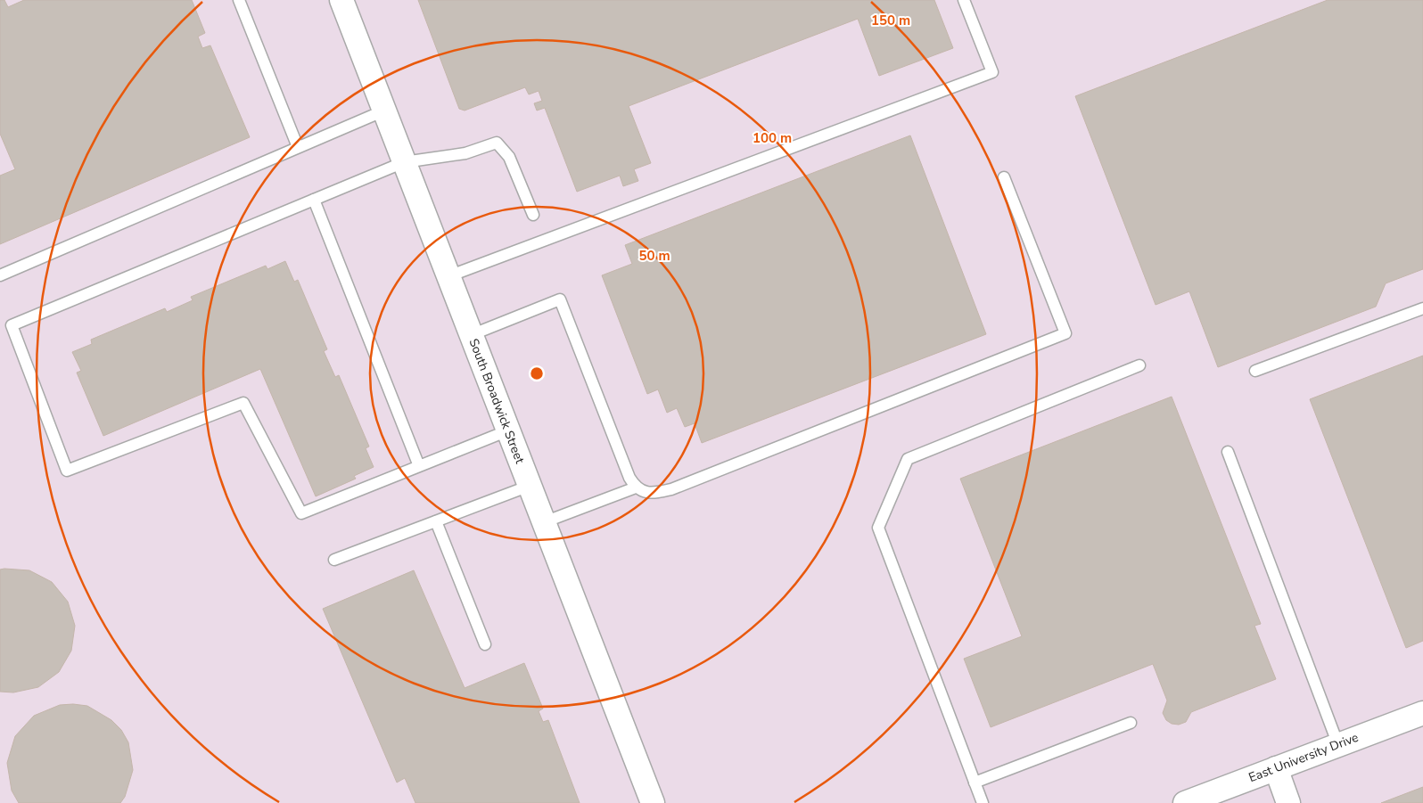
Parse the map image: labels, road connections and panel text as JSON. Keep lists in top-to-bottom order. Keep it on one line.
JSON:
{"streets":{"street":["South Broadwick Street","East University Drive"]},"rings":["150 m","100 m","50 m"]}
